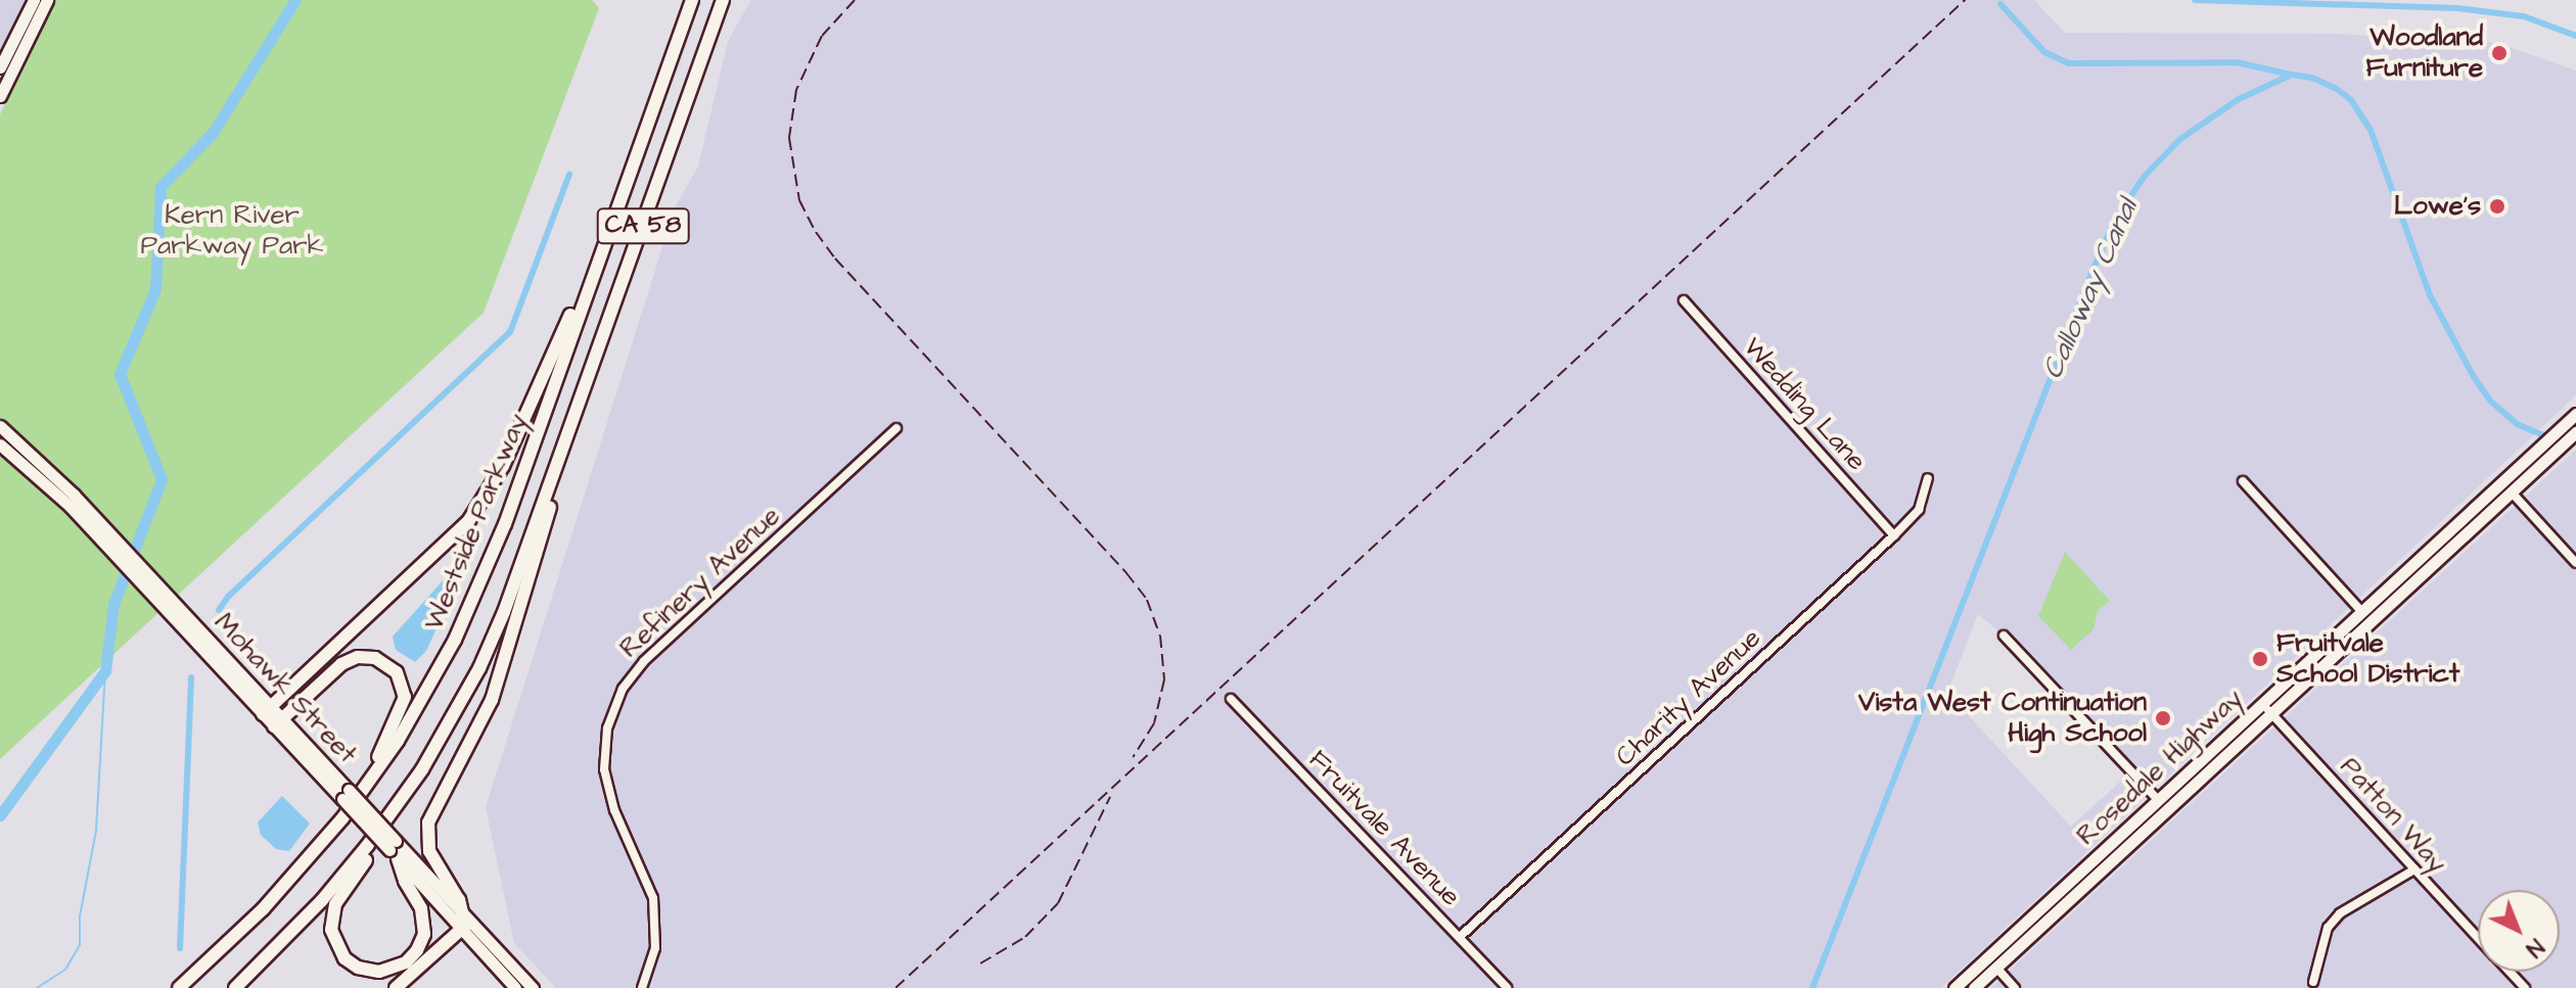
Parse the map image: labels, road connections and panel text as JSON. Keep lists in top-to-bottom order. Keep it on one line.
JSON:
{"streets":{"highway":["CA 58","Westside Parkway"],"main road":["Mohawk Street","Rosedale Highway"],"street":["Wedding Lane","Refinery Avenue","Charity Avenue","Patton Way","Fruitvale Avenue"]},"crossings":[["Wedding Lane","Charity Avenue"],["Charity Avenue","Fruitvale Avenue"],["Rosedale Highway","Patton Way"]],"water":["Calloway Canal"],"parks":["Kern River Parkway Park"],"places":["Woodland Furniture","Lowe's","Fruitvale School District","Vista West Continuation High School"],"north":"bottom right"}
